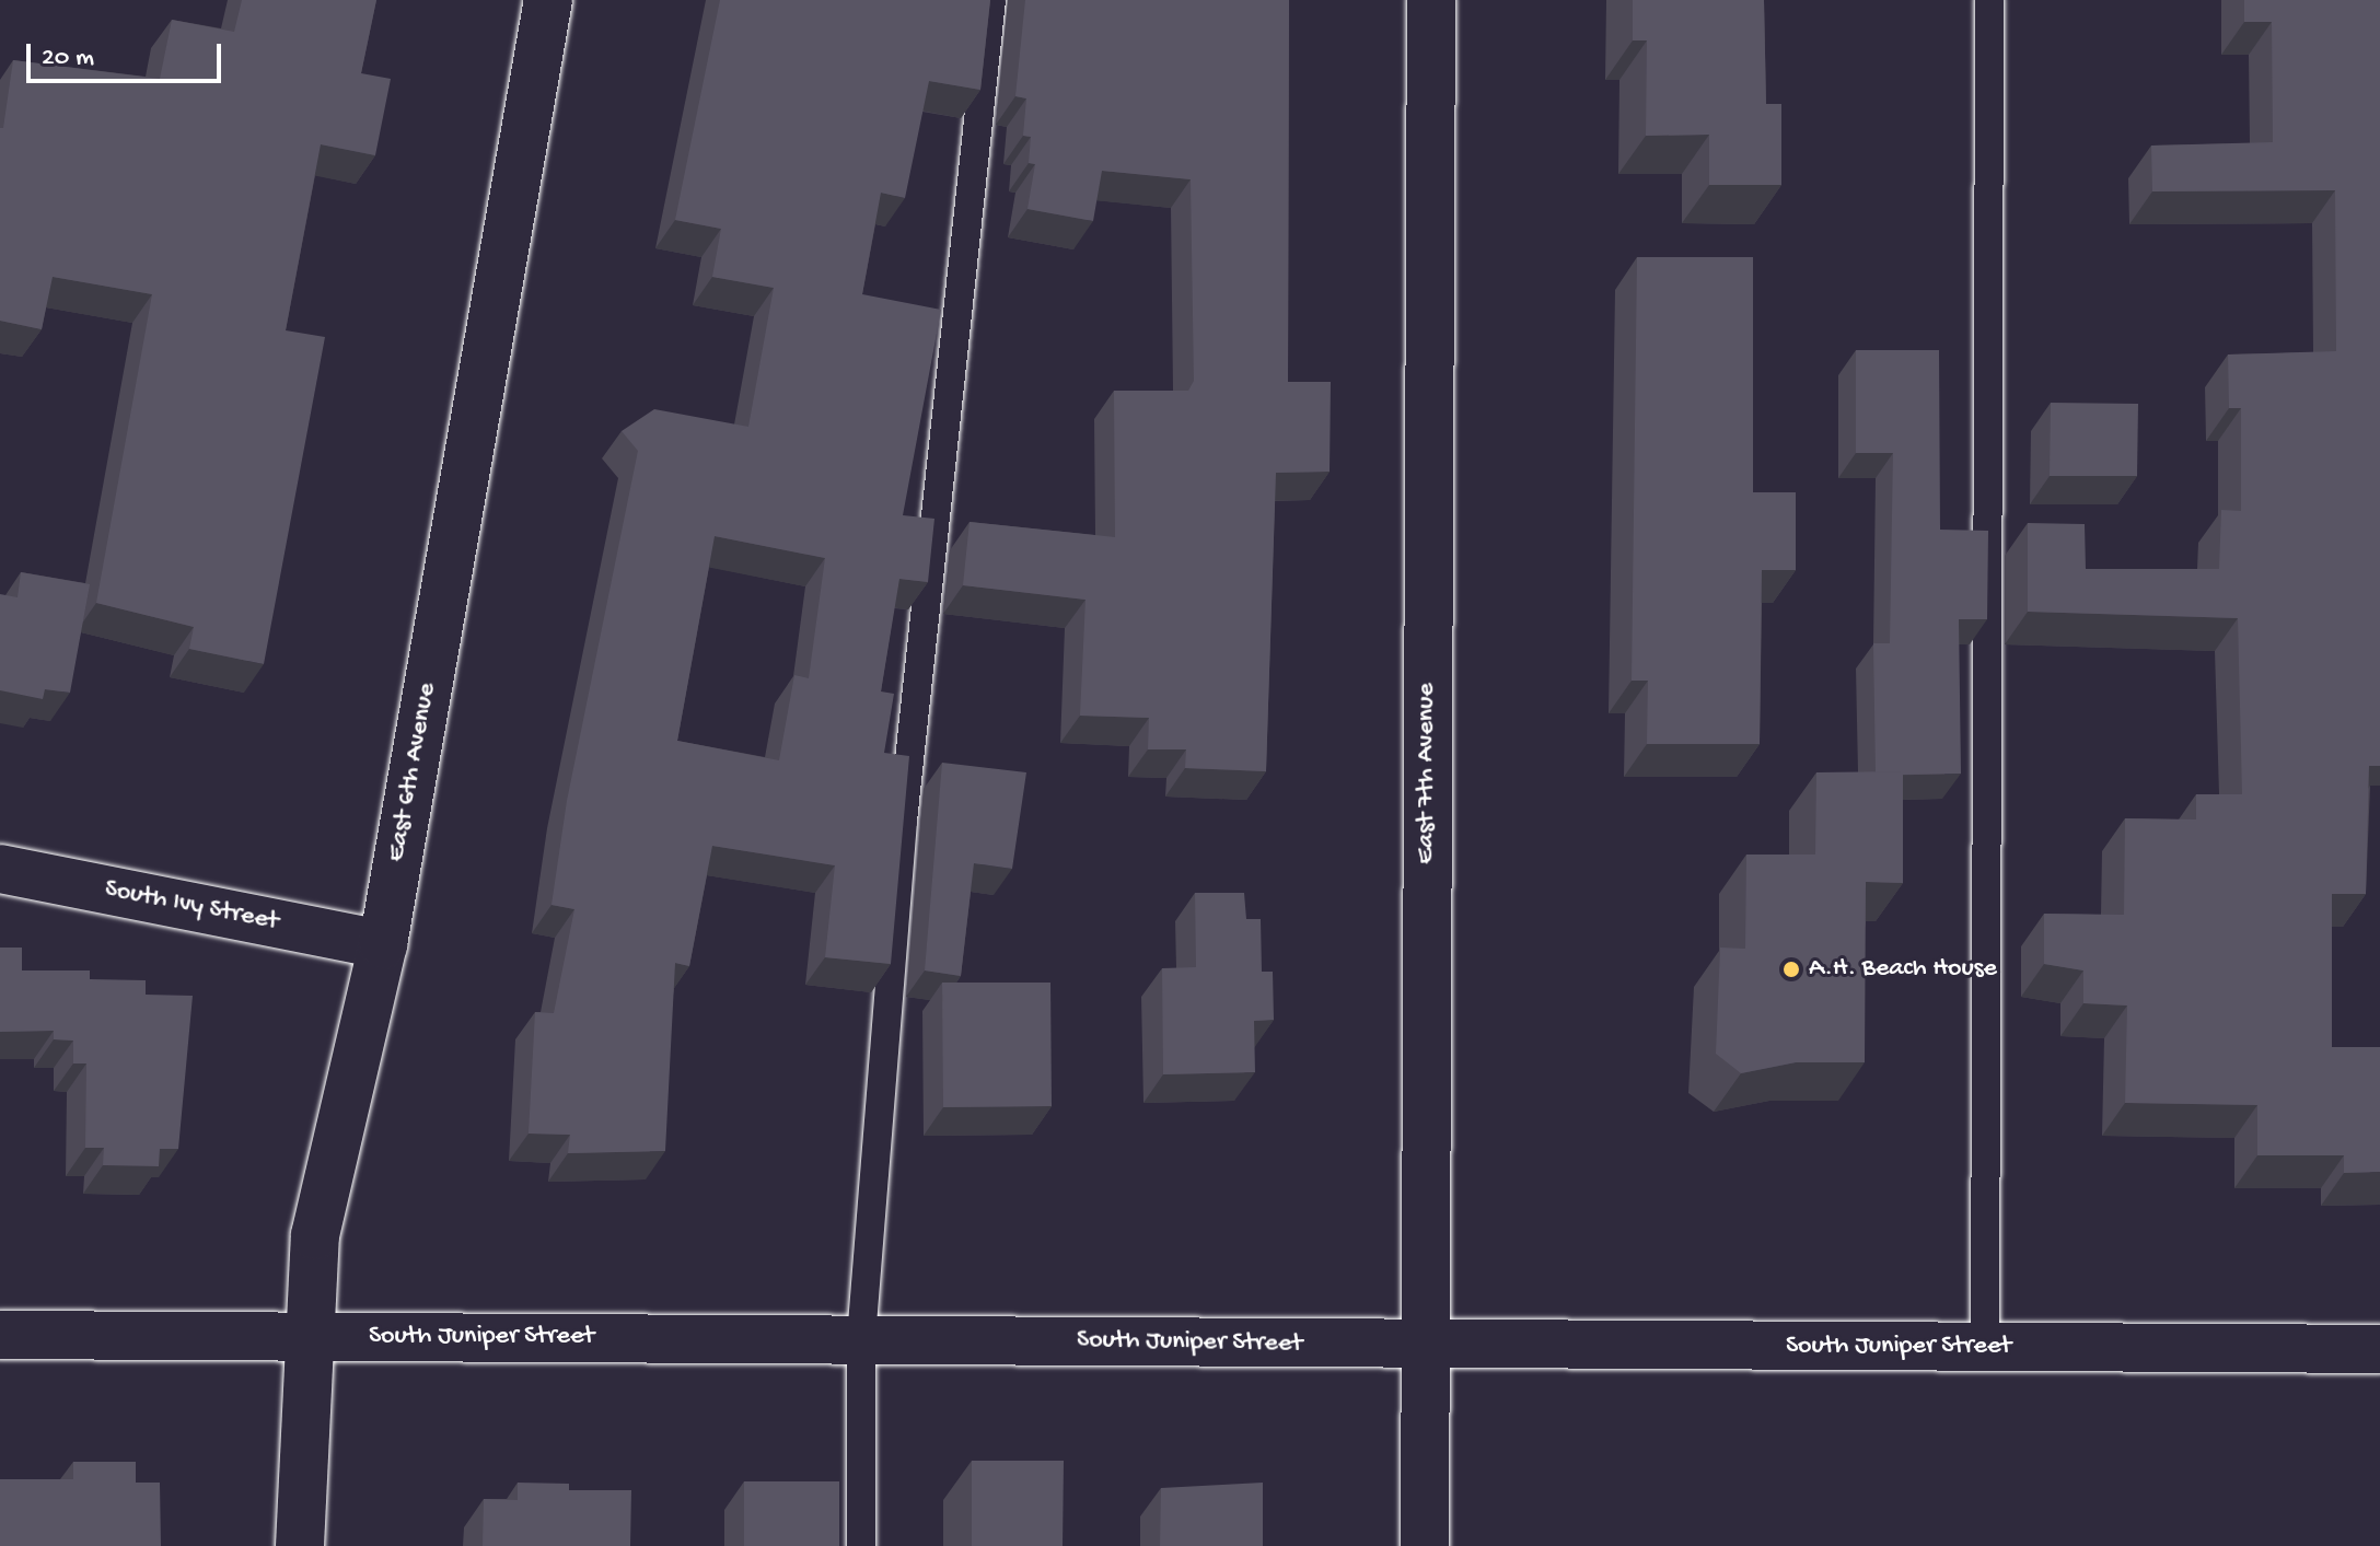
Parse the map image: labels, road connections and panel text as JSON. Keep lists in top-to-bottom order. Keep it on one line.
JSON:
{"streets":{"street":["East 6th Avenue","East 7th Avenue","South Ivy Street","South Juniper Street"]},"crossings":[["East 6th Avenue","South Ivy Street"],["East 6th Avenue","South Juniper Street"],["East 7th Avenue","South Juniper Street"]],"places":["A.H. Beach House"],"scale_bar":"20 m"}
